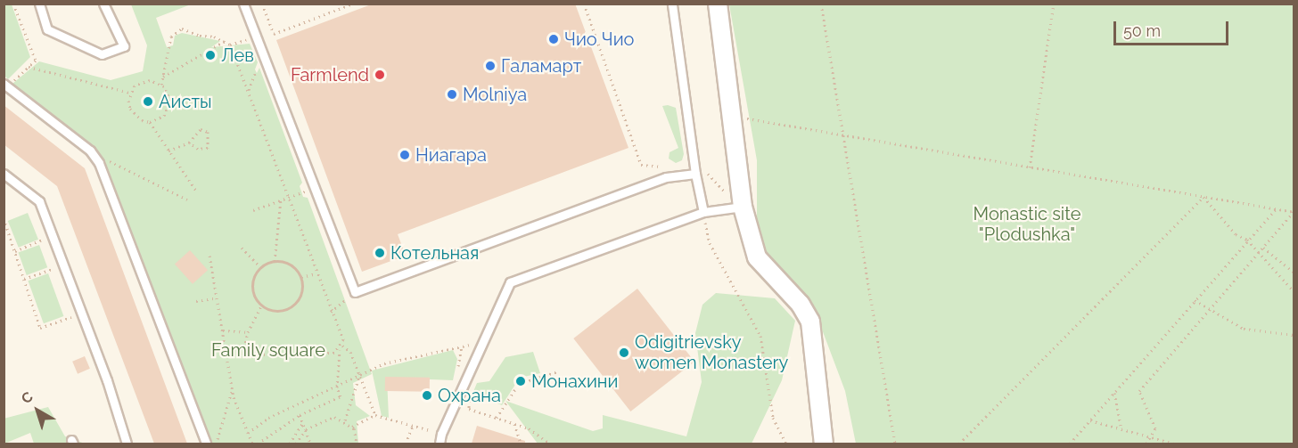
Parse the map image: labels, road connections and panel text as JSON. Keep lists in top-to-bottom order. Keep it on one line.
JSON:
{"parks":["Monastic site \"Plodushka\"","Family square"],"places":["Чио Чио","Лев","Галамарт","Farmlend","Molniya","Аисты","Ниагара","Котельная","Odigitrievsky women Monastery","Монахини","Охрана"],"scale_bar":"50 m","north":"top left"}
